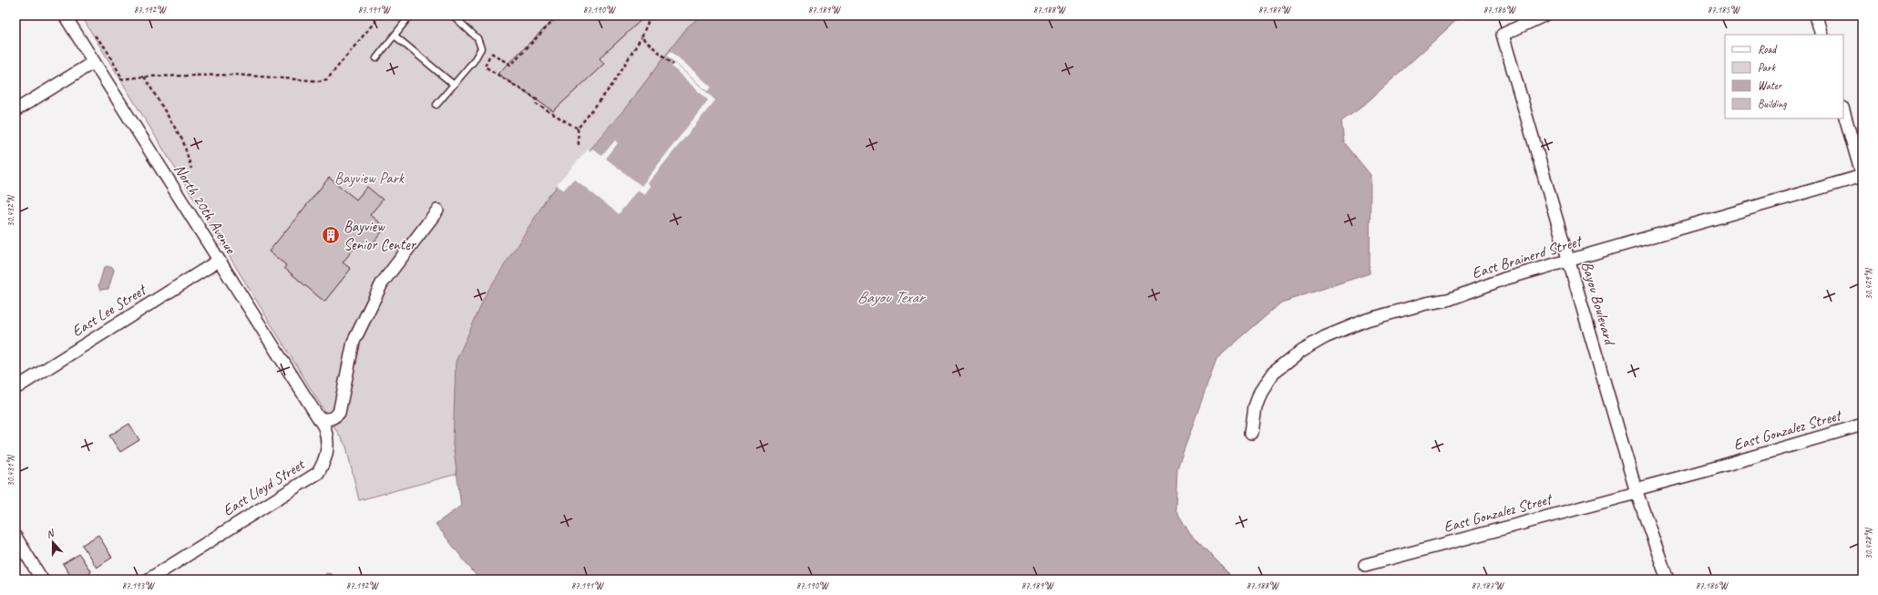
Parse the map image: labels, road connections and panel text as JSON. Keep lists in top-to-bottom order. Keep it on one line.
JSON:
{"streets":{"street":["North 20th Avenue","East Brainerd Street","Bayou Boulevard","East Lee Street","East Gonzalez Street","East Lloyd Street"]},"crossings":[["North 20th Avenue","East Lee Street"],["North 20th Avenue","East Lloyd Street"],["East Brainerd Street","Bayou Boulevard"],["Bayou Boulevard","East Gonzalez Street"]],"water":["Bayou Texar"],"parks":["Bayview Park"],"places":{"building":["Bayview Senior Center"]},"legend":["Road","Park","Water","Building"],"north":"top","coordinates":["87.192°W","87.191°W","87.190°W","87.189°W","87.188°W","87.187°W","87.186°W","87.185°W","30.432°N","30.429°N","30.431°N","30.428°N","87.193°W"]}
